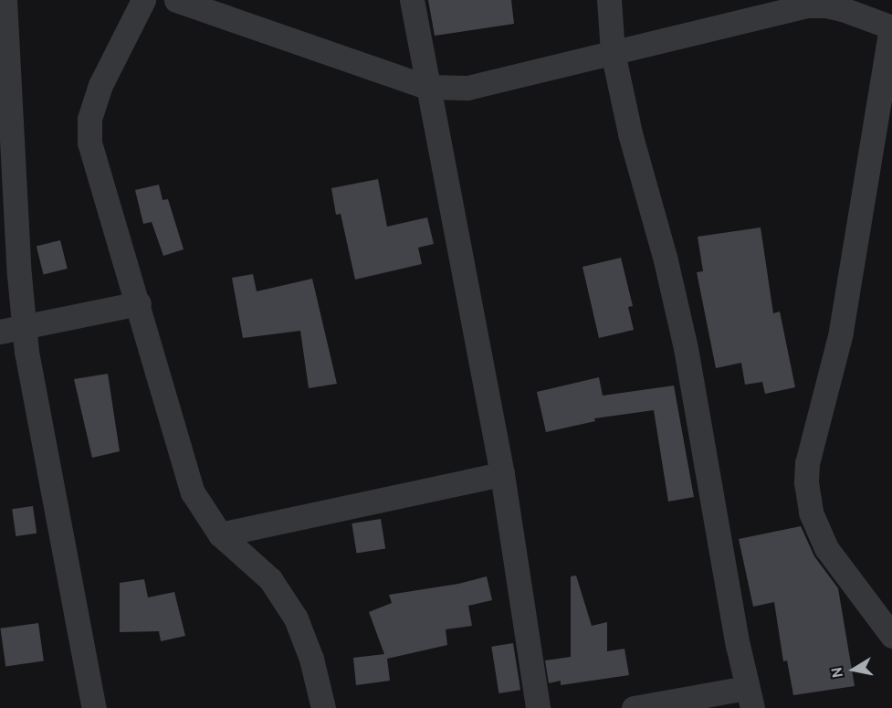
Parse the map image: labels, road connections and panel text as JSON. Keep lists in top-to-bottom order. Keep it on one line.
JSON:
{"north":"left"}
